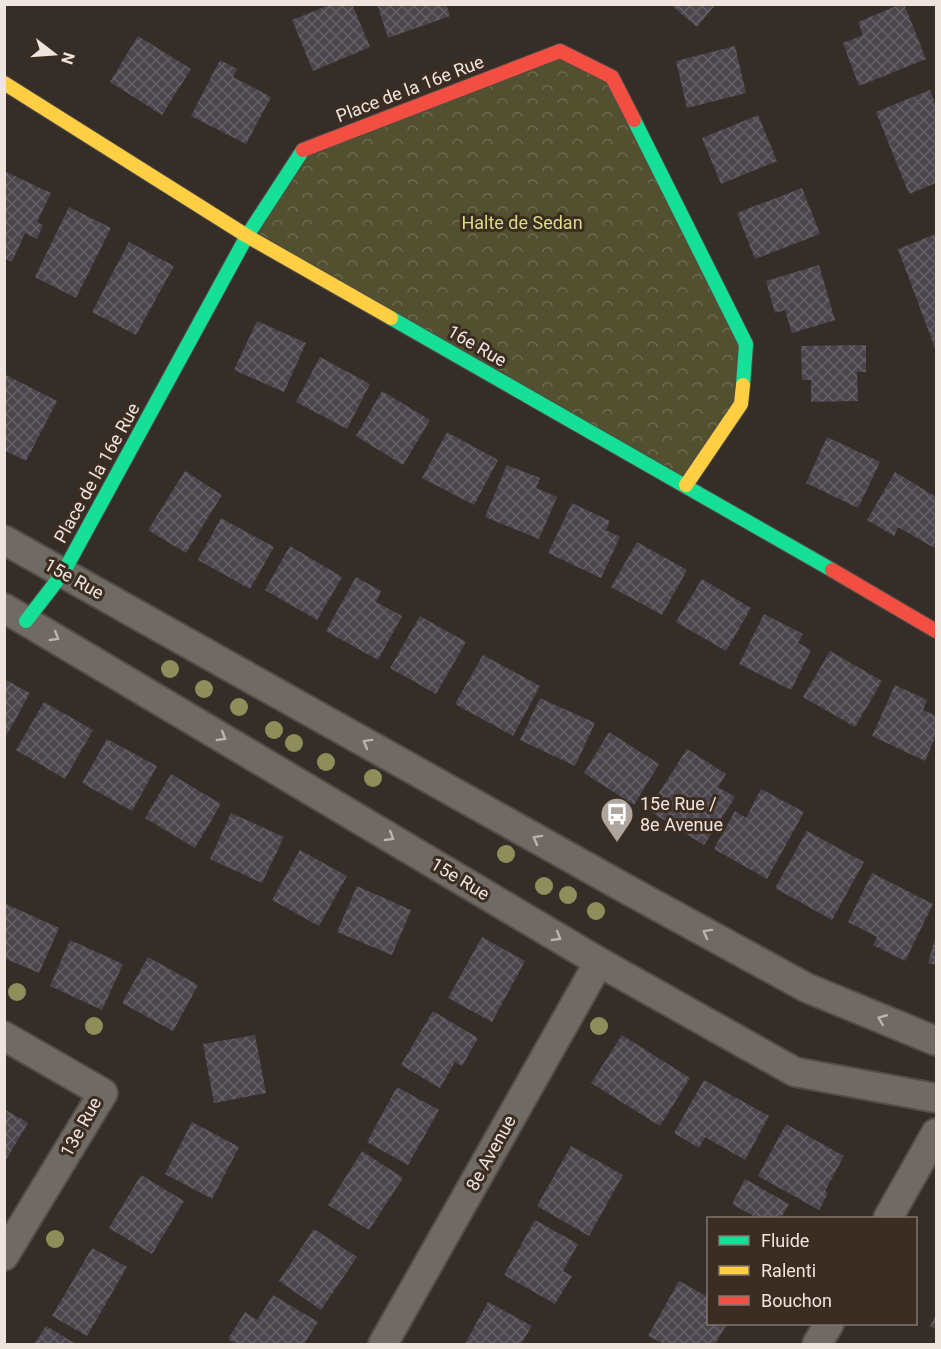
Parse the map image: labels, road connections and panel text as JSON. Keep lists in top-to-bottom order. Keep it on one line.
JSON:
{"streets":{"street":["Place de la 16e Rue","16e Rue","15e Rue","13e Rue","8e Avenue"]},"crossings":[["Place de la 16e Rue","16e Rue"],["Place de la 16e Rue","15e Rue"],["15e Rue","8e Avenue"]],"parks":["Halte de Sedan"],"places":{"bus stop":["15e Rue / 8e Avenue"]},"legend":["Fluide","Ralenti","Bouchon"],"north":"right"}
